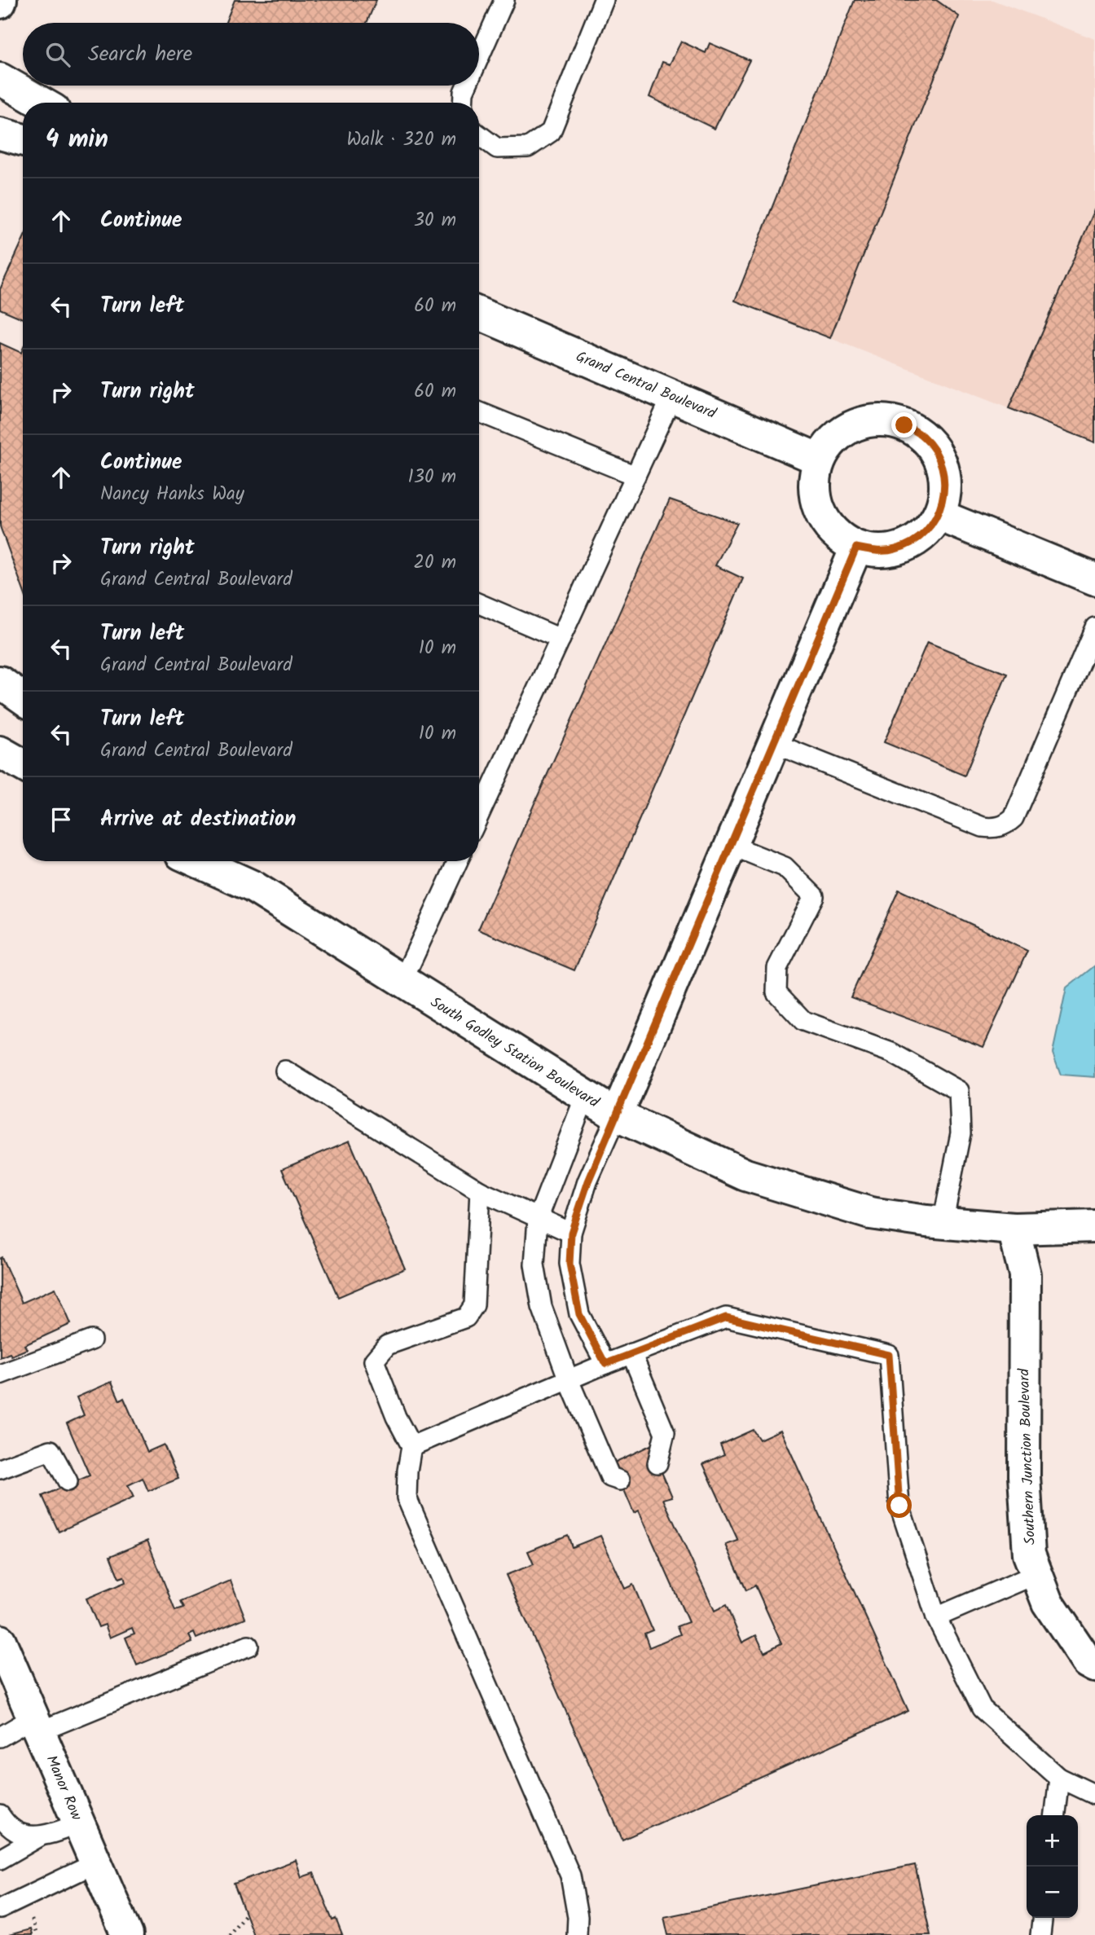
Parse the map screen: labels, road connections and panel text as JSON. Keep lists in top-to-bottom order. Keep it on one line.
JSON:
{"streets":{"street":["Grand Central Boulevard","South Godley Station Boulevard","Southern Junction Boulevard","Manor Row"]},"crossings":[["South Godley Station Boulevard","Southern Junction Boulevard"]],"page":{"search":"Search here","heading":["4 min","Walk · 320 m"],"list":[["Continue","30 m"],["Turn left","60 m"],["Turn right","60 m"],["Continue","Nancy Hanks Way","130 m"],["Turn right","Grand Central Boulevard","20 m"],["Turn left","Grand Central Boulevard","10 m"],["Turn left","Grand Central Boulevard","10 m"],"Arrive at destination"],"map_buttons":["+","−"]}}
